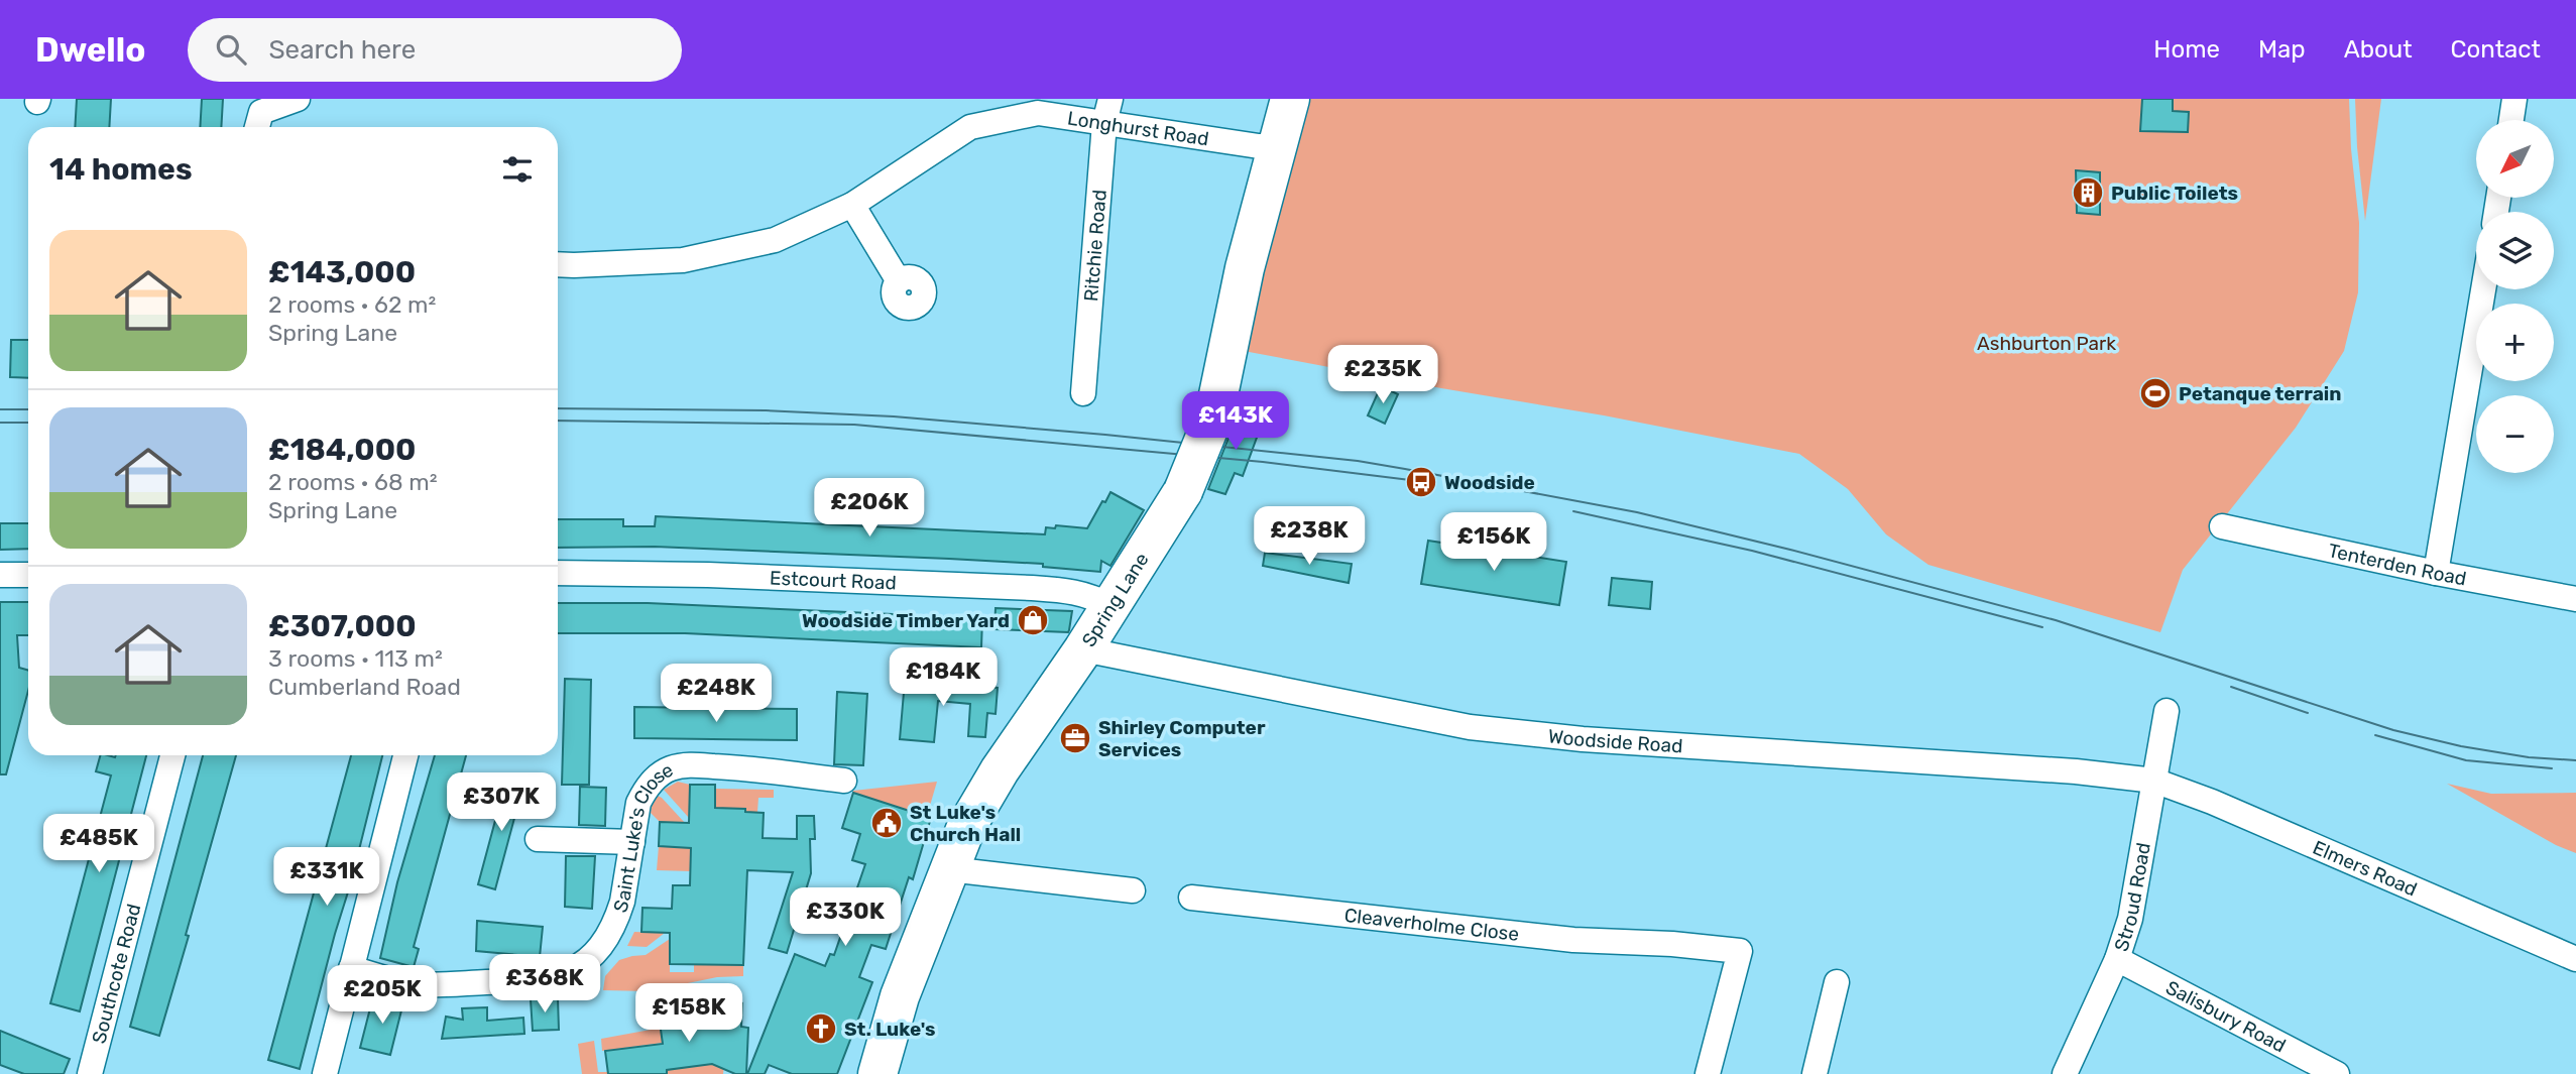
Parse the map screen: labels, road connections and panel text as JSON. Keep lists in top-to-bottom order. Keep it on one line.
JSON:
{"streets":{"main road":["Spring Lane"],"street":["Longhurst Road","Ritchie Road","Tenterden Road","Estcourt Road","Woodside Road","Saint Luke's Close","Elmers Road","Stroud Road","Cleaverholme Close","Southcote Road","Salisbury Road"]},"crossings":[["Longhurst Road","Ritchie Road"],["Longhurst Road","Spring Lane"],["Estcourt Road","Spring Lane"],["Spring Lane","Woodside Road"],["Woodside Road","Elmers Road"],["Woodside Road","Stroud Road"],["Elmers Road","Stroud Road"],["Stroud Road","Salisbury Road"]],"parks":["Ashburton Park"],"places":{"building":["Public Toilets"],"sports":["Petanque terrain"],"bus stop":["Woodside"],"shop":["Woodside Timber Yard"],"office":["Shirley Computer Services"],"public building":["St Luke's Church Hall"],"church":["St. Luke's"]},"north":"bottom left","page":{"header":"Dwello","search":"Search here","nav":["Home","Map","About","Contact"],"map_buttons":["+","−"],"heading":"14 homes","list":[{"name":"£143,000","note":"2 rooms · 62 m² · Spring Lane"},{"name":"£184,000","note":"2 rooms · 68 m² · Spring Lane"},{"name":"£307,000","note":"3 rooms · 113 m² · Cumberland Road"}],"price":["£235K","£143K","£206K","£238K","£156K","£184K","£248K","£307K","£485K","£331K","£330K","£368K","£205K","£158K"]}}
